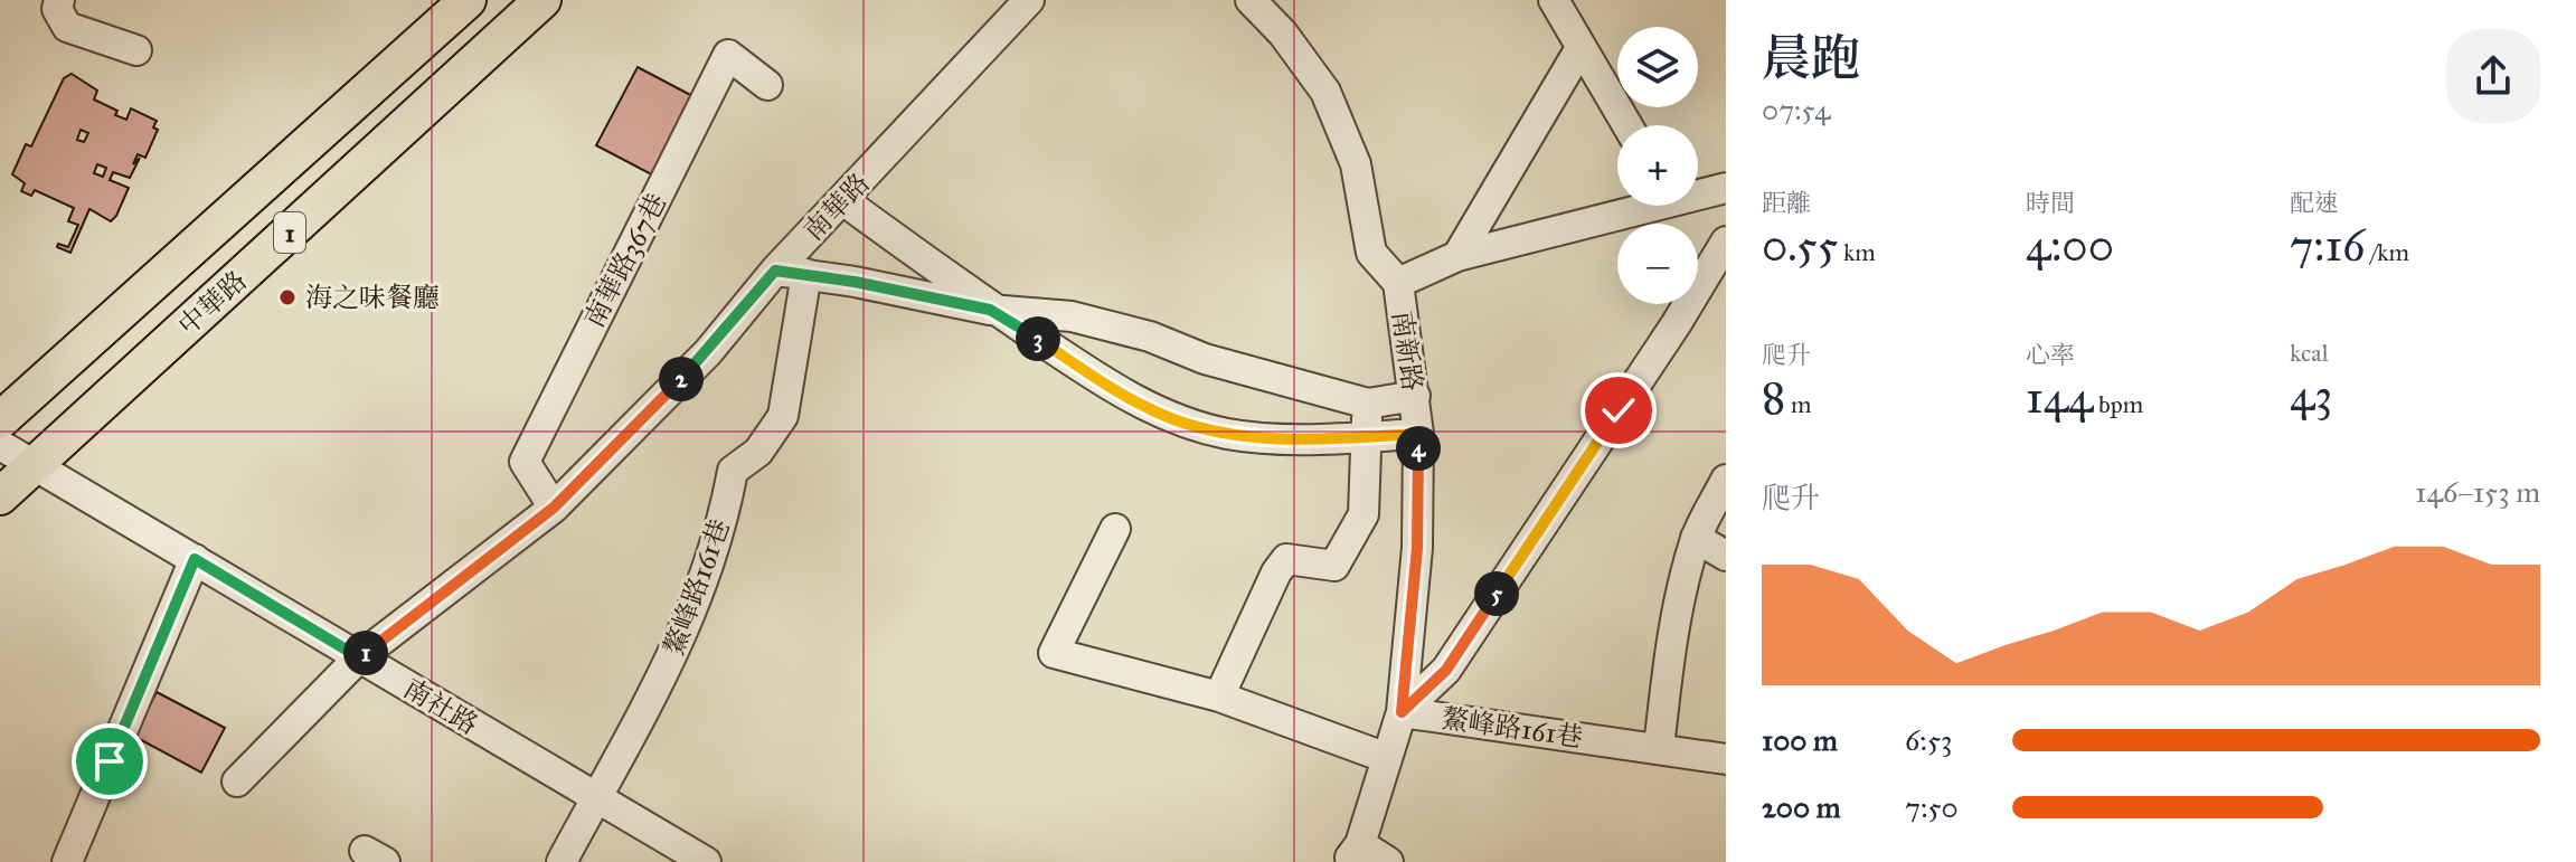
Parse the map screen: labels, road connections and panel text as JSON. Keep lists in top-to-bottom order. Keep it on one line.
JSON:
{"streets":{"main road":["1","中華路"],"street":["南華路","南華路367巷","南新路","鰲峰路161巷","南社路"]},"crossings":[["南華路","南華路367巷"],["南華路","南社路"],["中華路","南社路"],["南新路","鰲峰路161巷"],["鰲峰路161巷","南社路"]],"places":["海之味餐廳"],"page":{"heading":["晨跑","07:54"],"map_buttons":["+","−"],"stats":[["距離","0.55 km"],["時間","4:00"],["配速","7:16 /km"],["爬升","8 m"],["心率","144 bpm"],["kcal","43"]],"pins":["3","2","4","5","1"],"chart":["爬升","146–153 m"],"list":[{"name":"100 m","note":"6:53"},{"name":"200 m","note":"7:50"}]}}
